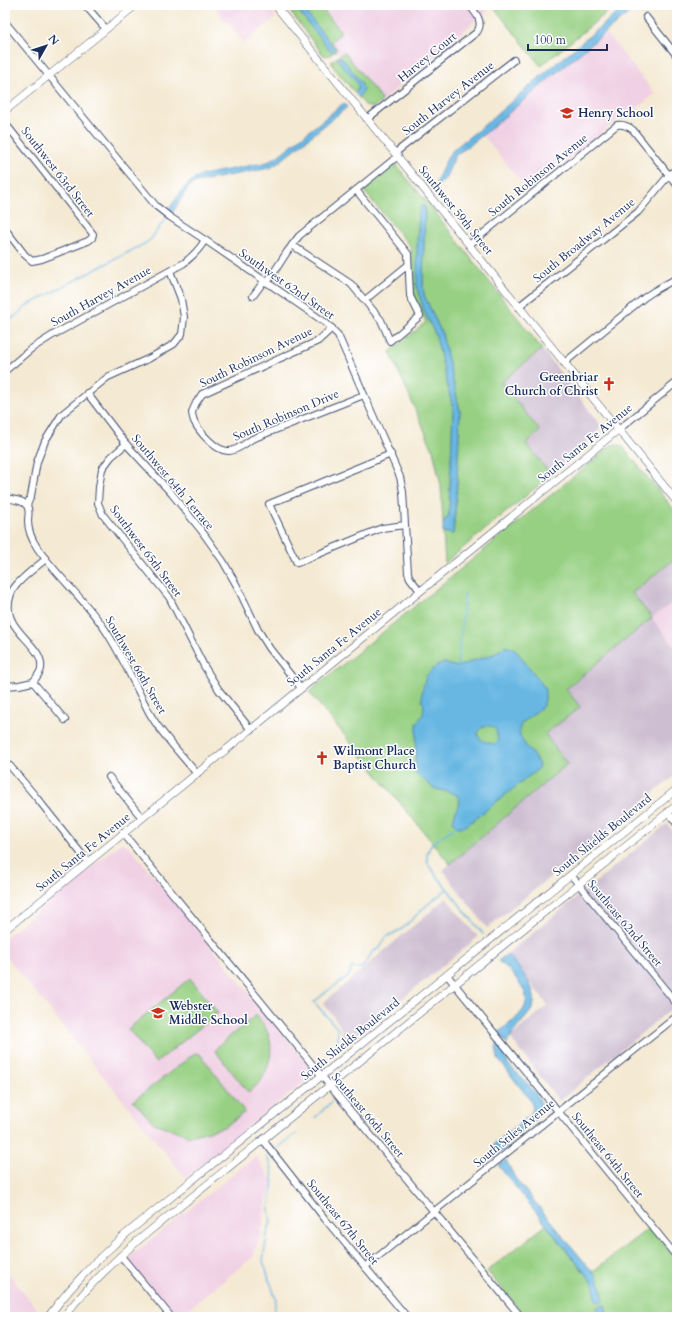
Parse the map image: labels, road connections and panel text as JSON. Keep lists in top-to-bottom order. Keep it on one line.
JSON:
{"streets":{"main road":["Southwest 59th Street","South Santa Fe Avenue","South Shields Boulevard"],"street":["Harvey Court","South Harvey Avenue","Southwest 63rd Street","South Robinson Avenue","South Broadway Avenue","Southwest 62nd Street","South Robinson Drive","Southwest 64th Terrace","Southwest 65th Street","Southwest 66th Street","Southeast 62nd Street","Southeast 66th Street","South Stiles Avenue","Southeast 64th Street","Southeast 67th Street"]},"crossings":[["Harvey Court","Southwest 59th Street"],["South Harvey Avenue","Southwest 59th Street"],["South Harvey Avenue","Southwest 62nd Street"],["South Robinson Avenue","Southwest 59th Street"],["South Robinson Avenue","South Broadway Avenue"],["South Robinson Avenue","Southwest 62nd Street"],["South Robinson Avenue","South Robinson Drive"],["Southwest 59th Street","South Broadway Avenue"],["Southwest 59th Street","South Santa Fe Avenue"],["Southwest 62nd Street","South Robinson Drive"],["Southwest 62nd Street","South Santa Fe Avenue"],["South Santa Fe Avenue","Southwest 64th Terrace"],["South Santa Fe Avenue","Southwest 65th Street"],["South Santa Fe Avenue","Southwest 66th Street"],["South Santa Fe Avenue","Southeast 66th Street"],["Southwest 64th Terrace","Southwest 65th Street"],["South Shields Boulevard","Southeast 62nd Street"],["South Shields Boulevard","Southeast 66th Street"],["South Shields Boulevard","Southeast 64th Street"],["South Shields Boulevard","Southeast 67th Street"],["Southeast 66th Street","South Stiles Avenue"],["South Stiles Avenue","Southeast 64th Street"],["South Stiles Avenue","Southeast 67th Street"]],"places":{"school or university":["Henry School","Webster Middle School"],"church":["Greenbriar Church of Christ","Wilmont Place Baptist Church"]},"scale_bar":"100 m","north":"top right"}
